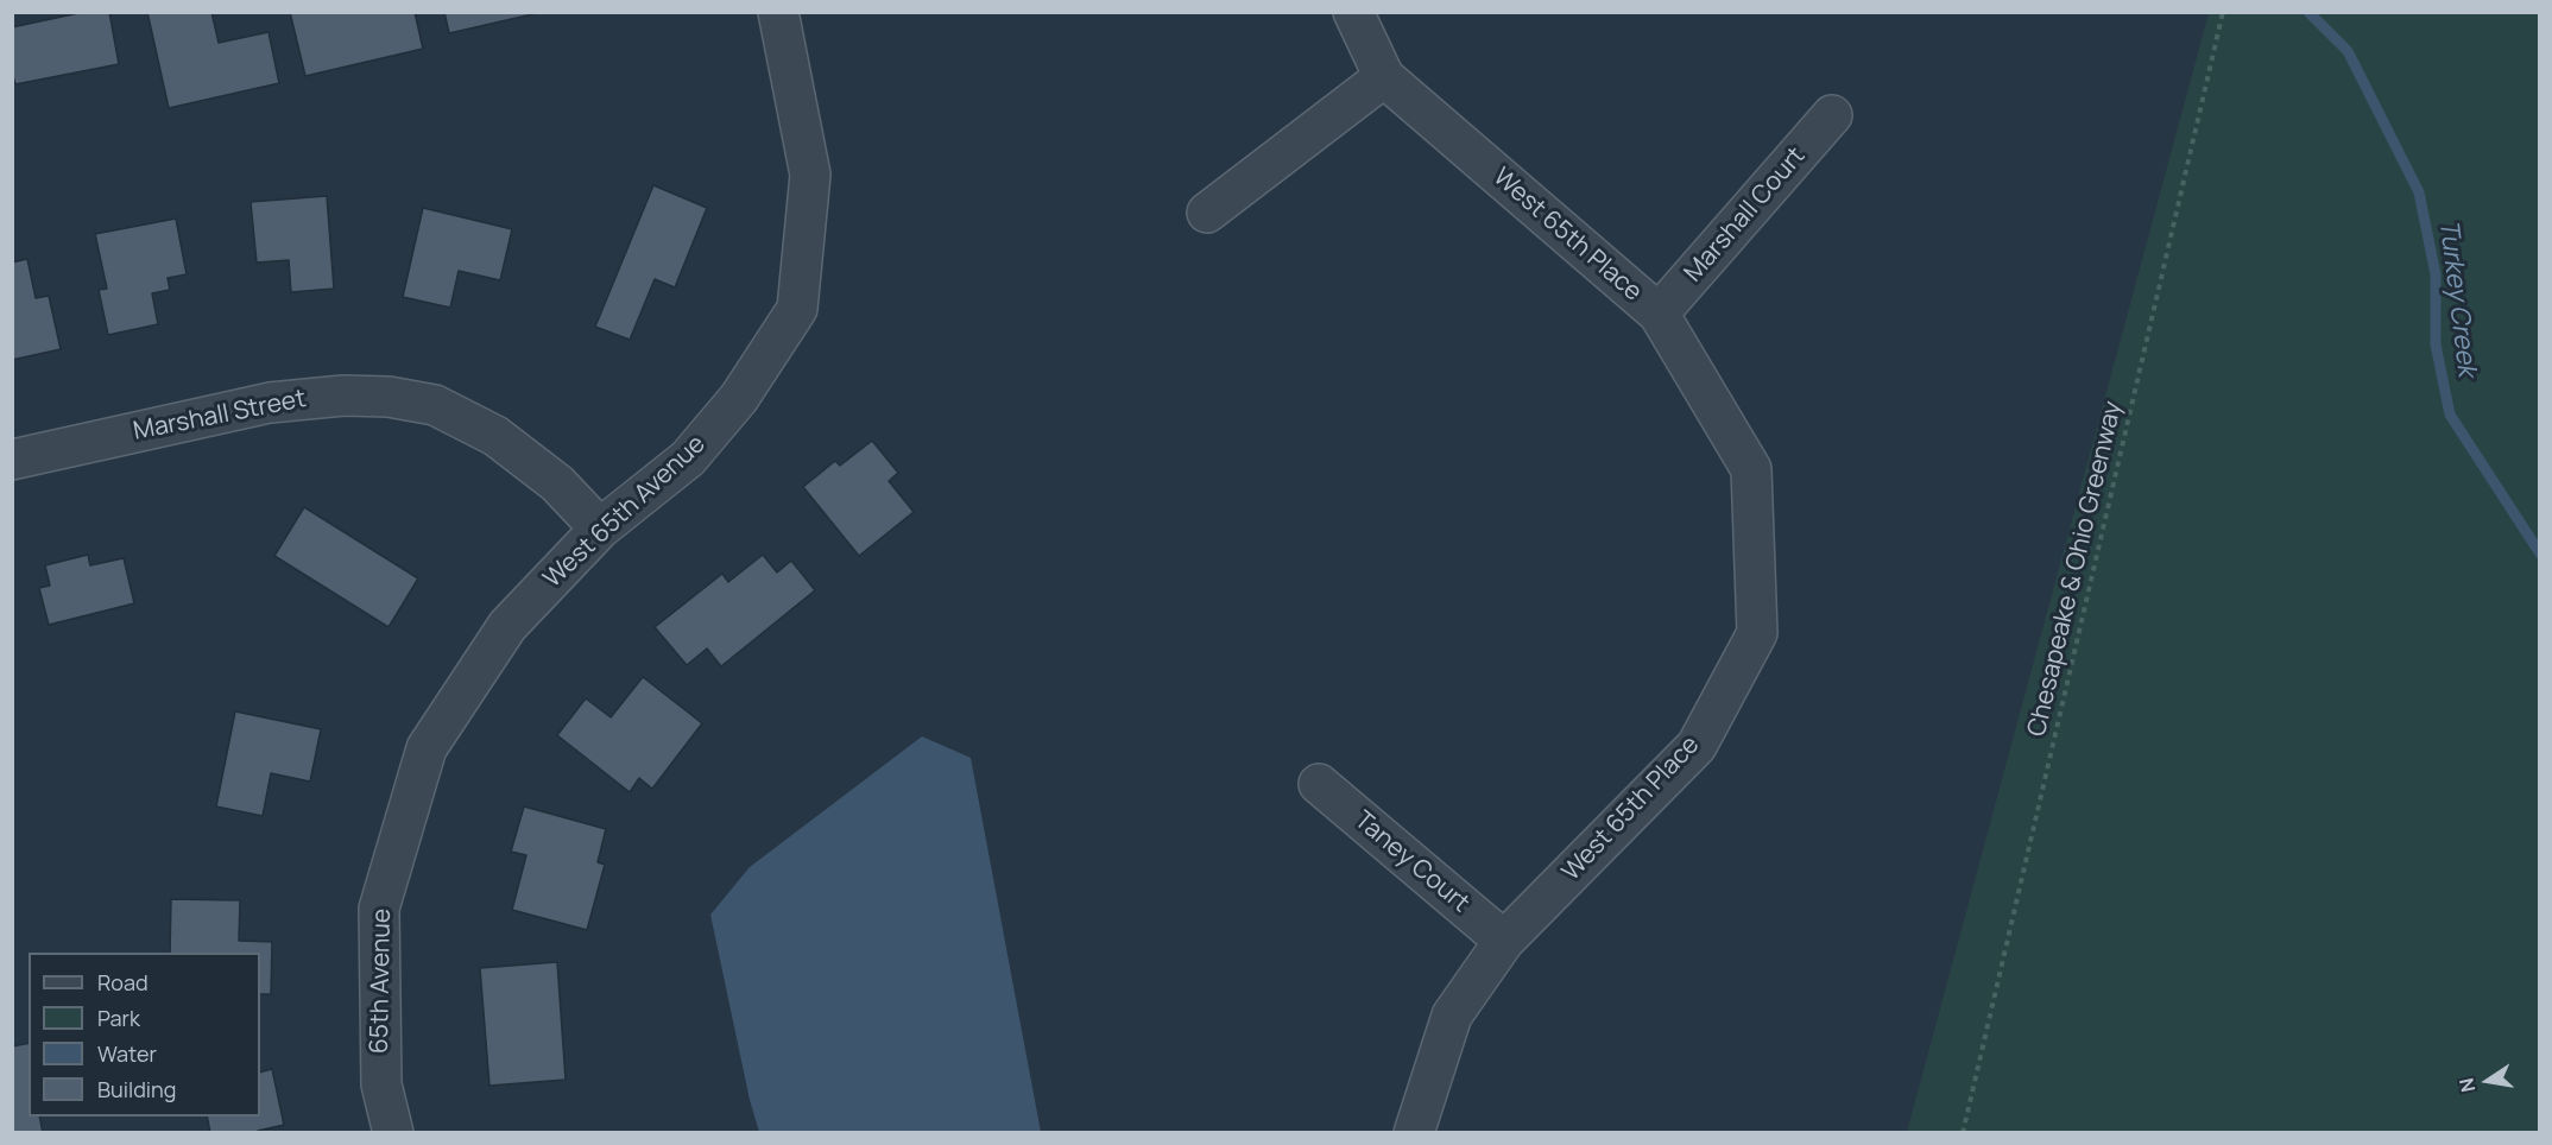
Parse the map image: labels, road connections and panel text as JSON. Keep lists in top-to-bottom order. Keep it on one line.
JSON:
{"streets":{"street":["Marshall Court","West 65th Place","Marshall Street","West 65th Avenue","Taney Court","65th Avenue"],"path":["Chesapeake & Ohio Greenway"]},"crossings":[["Marshall Court","West 65th Place"],["West 65th Place","Taney Court"],["Marshall Street","West 65th Avenue"],["West 65th Avenue","65th Avenue"]],"water":["Turkey Creek"],"legend":["Road","Park","Water","Building"],"north":"left"}
